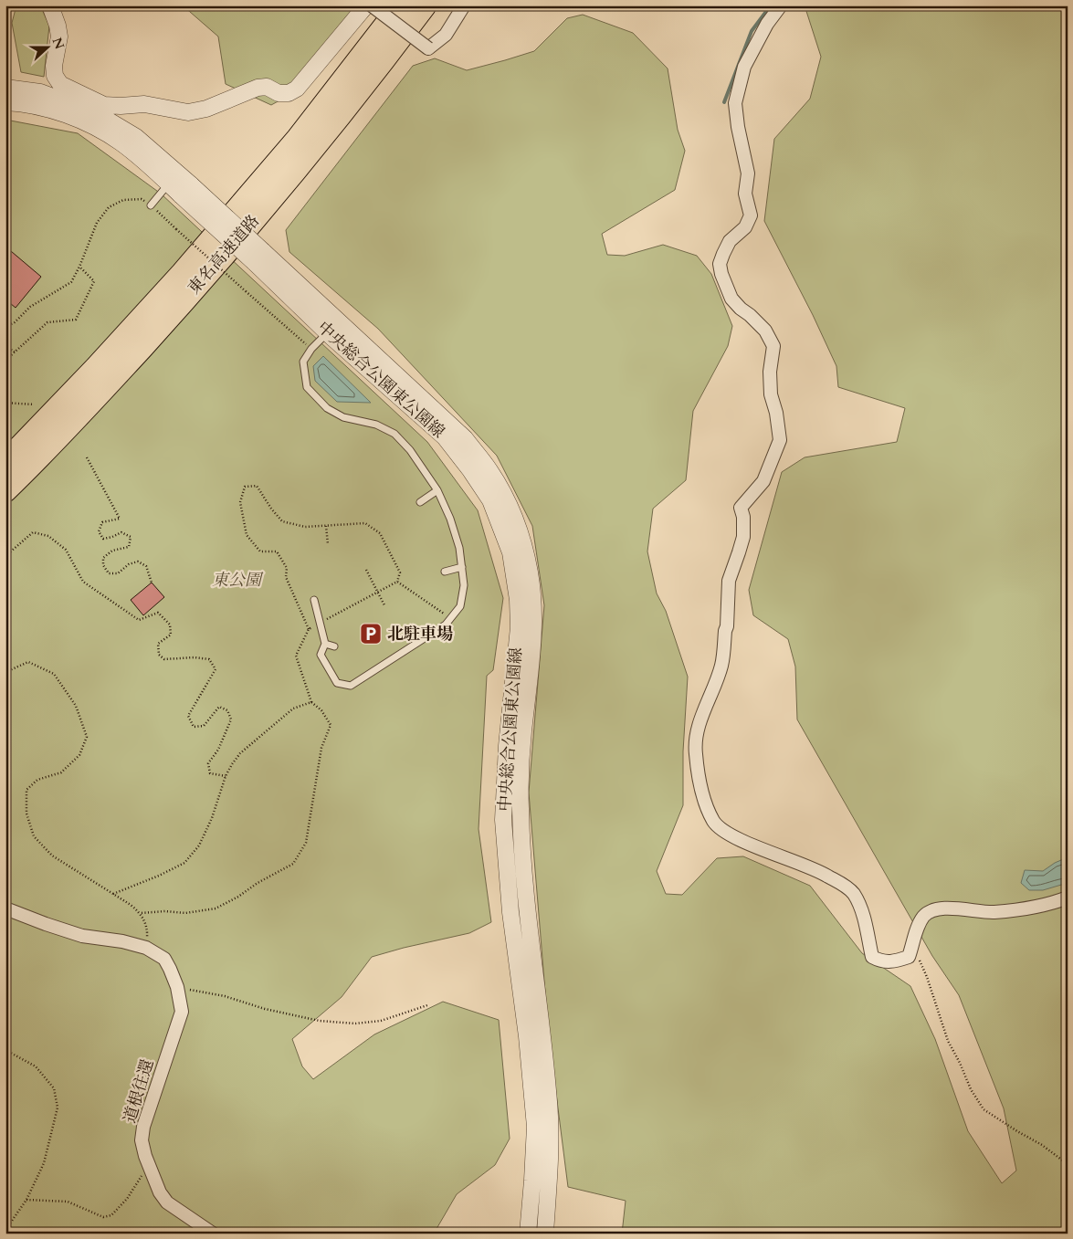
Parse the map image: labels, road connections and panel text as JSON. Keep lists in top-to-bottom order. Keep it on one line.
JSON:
{"streets":{"highway":["東名高速道路"],"street":["中央総合公園東公園線","道根往還"]},"parks":["東公園"],"places":{"parking":["北駐車場"]},"north":"right"}
